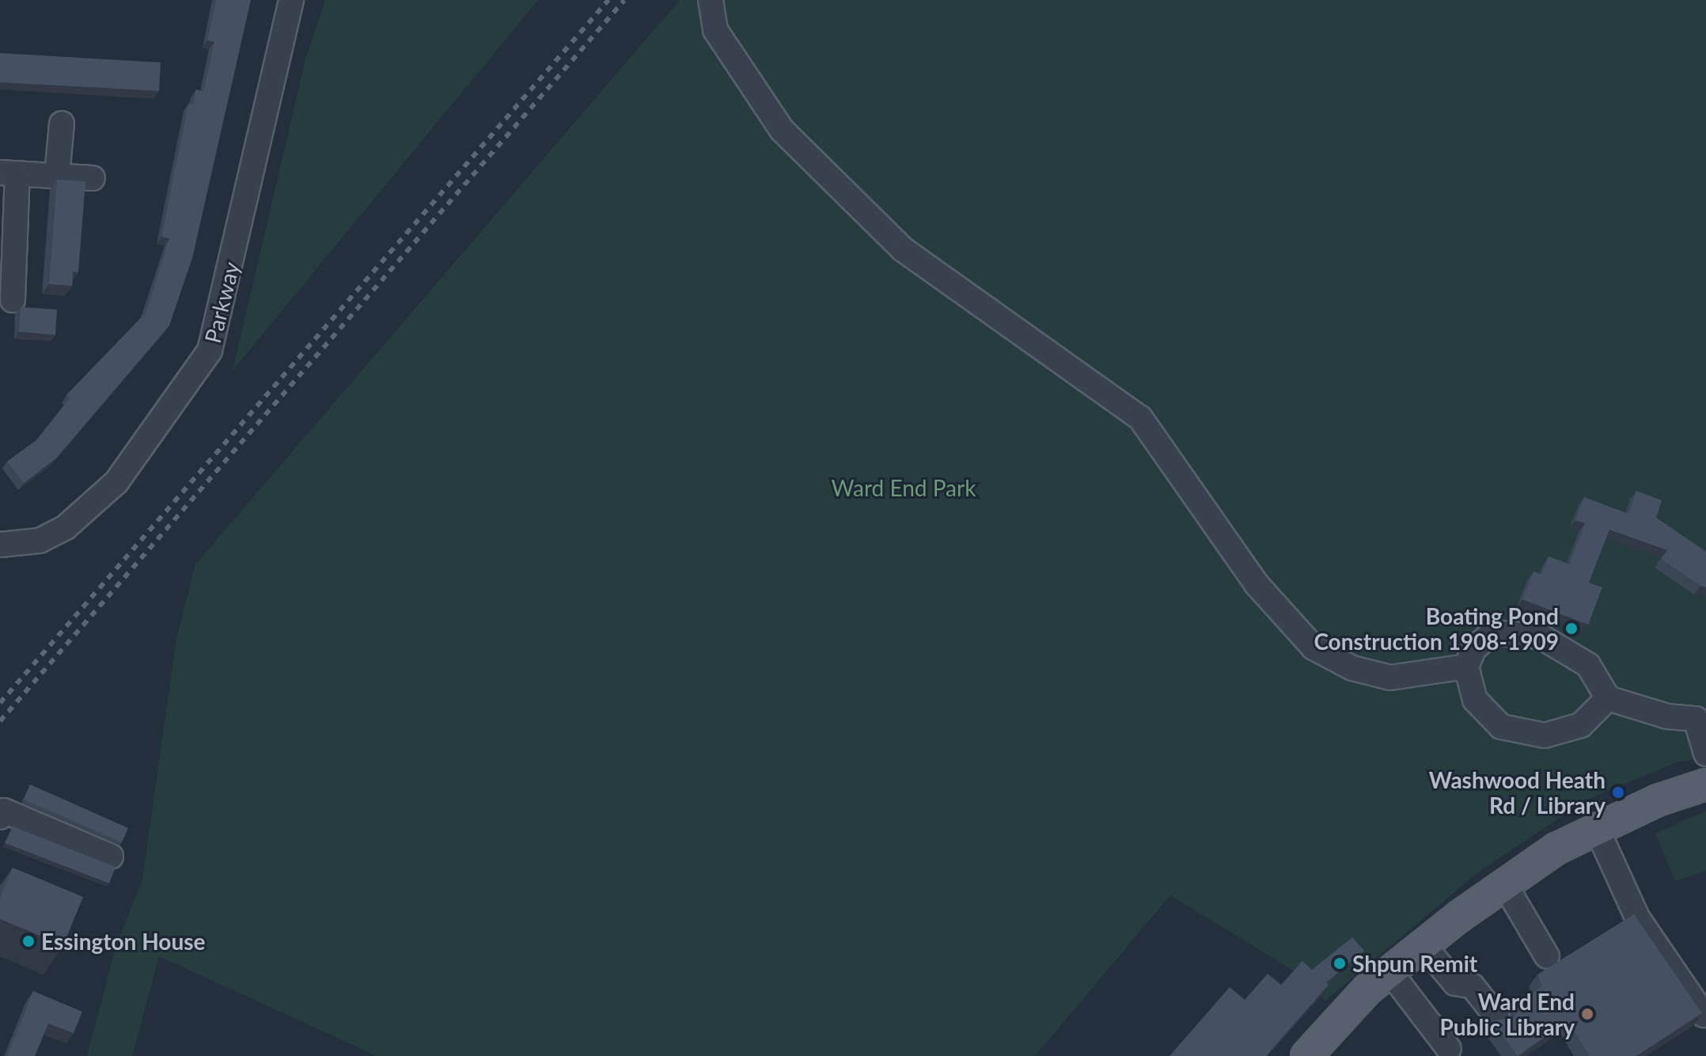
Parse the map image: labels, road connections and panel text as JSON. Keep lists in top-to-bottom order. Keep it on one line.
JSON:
{"streets":{"street":["Parkway"]},"parks":["Ward End Park"],"places":["Boating Pond Construction 1908-1909","Washwood Heath Rd / Library","Essington House","Shpun Remit","Ward End Public Library"]}
